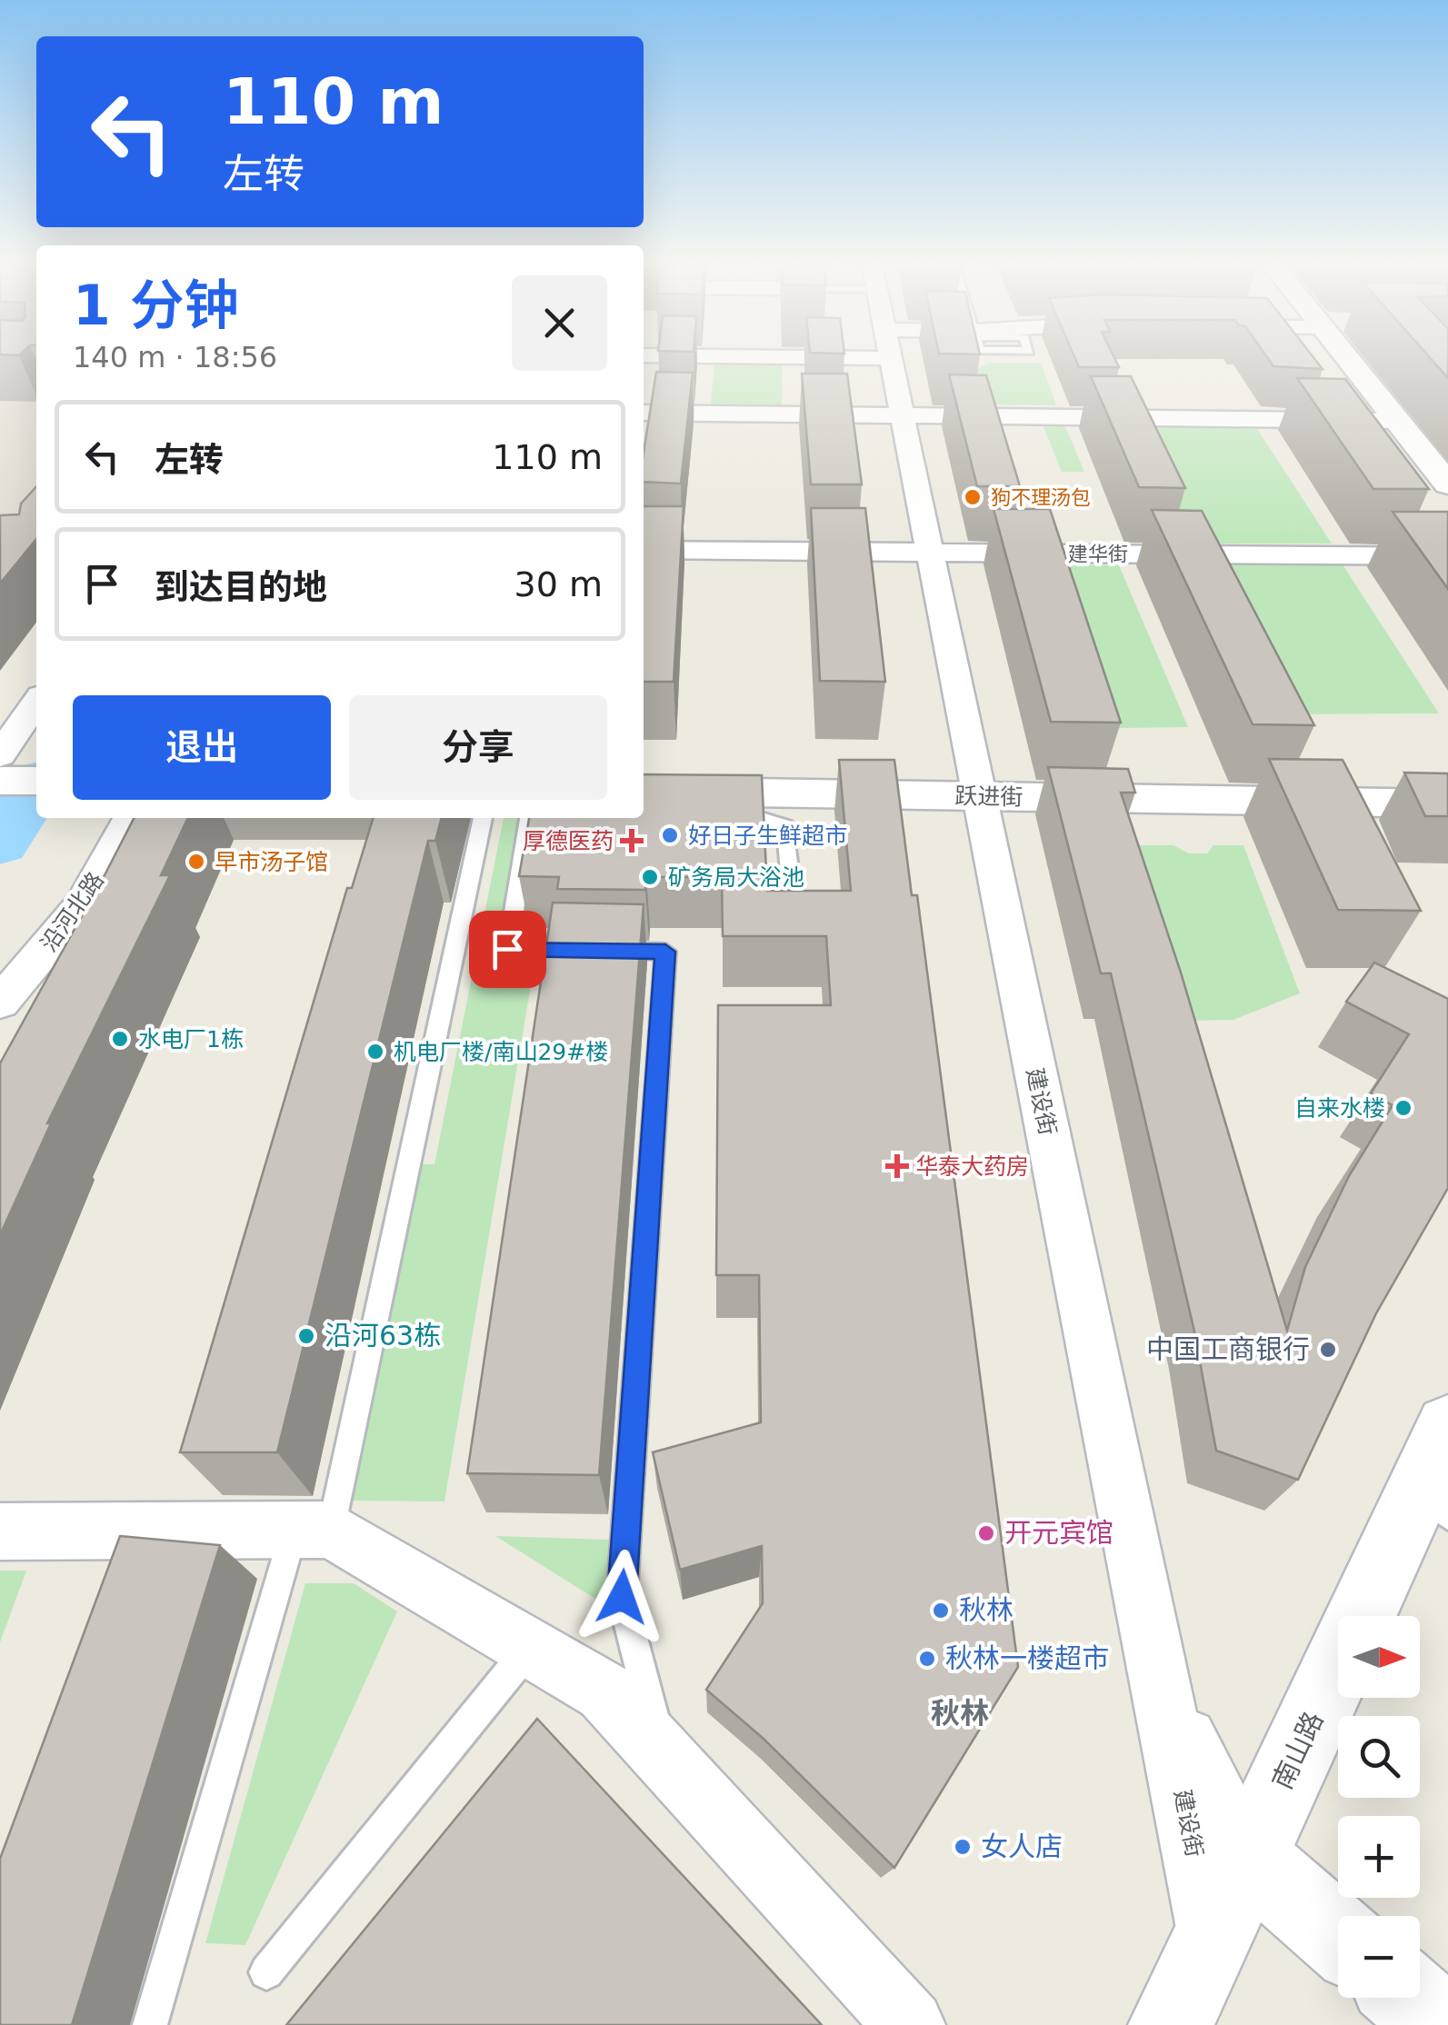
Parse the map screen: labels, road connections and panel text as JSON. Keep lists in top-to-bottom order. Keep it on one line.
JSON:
{"streets":{"street":["建华街","跃进街","沿河北路","建设街","南山路"]},"crossings":[["建华街","建设街"],["跃进街","建设街"],["建设街","南山路"]],"districts":["秋林"],"places":{"other":["狗不理汤包","好日子生鲜超市","早市汤子馆","矿务局大浴池","水电厂1栋","机电厂楼/南山29#楼","自来水楼","沿河63栋","中国工商银行","开元宾馆","秋林","秋林一楼超市","女人店"],"health":["厚德医药","华泰大药房"]},"north":"right","page":{"turn":["110 m","左转"],"heading":["1 分钟","140 m · 18:56"],"list":[{"name":"左转","value":"110 m"},{"name":"到达目的地","value":"30 m"}],"buttons":["退出","分享"],"map_buttons":["+","−"]}}
